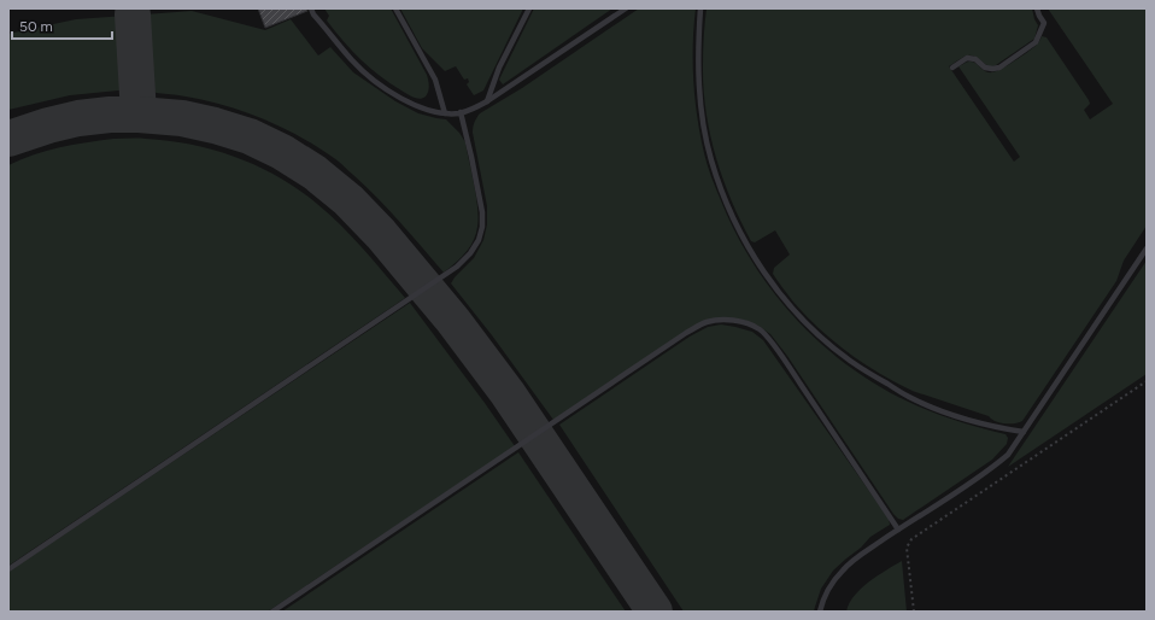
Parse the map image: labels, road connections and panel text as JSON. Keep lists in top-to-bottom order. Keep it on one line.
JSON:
{"scale_bar":"50 m"}
